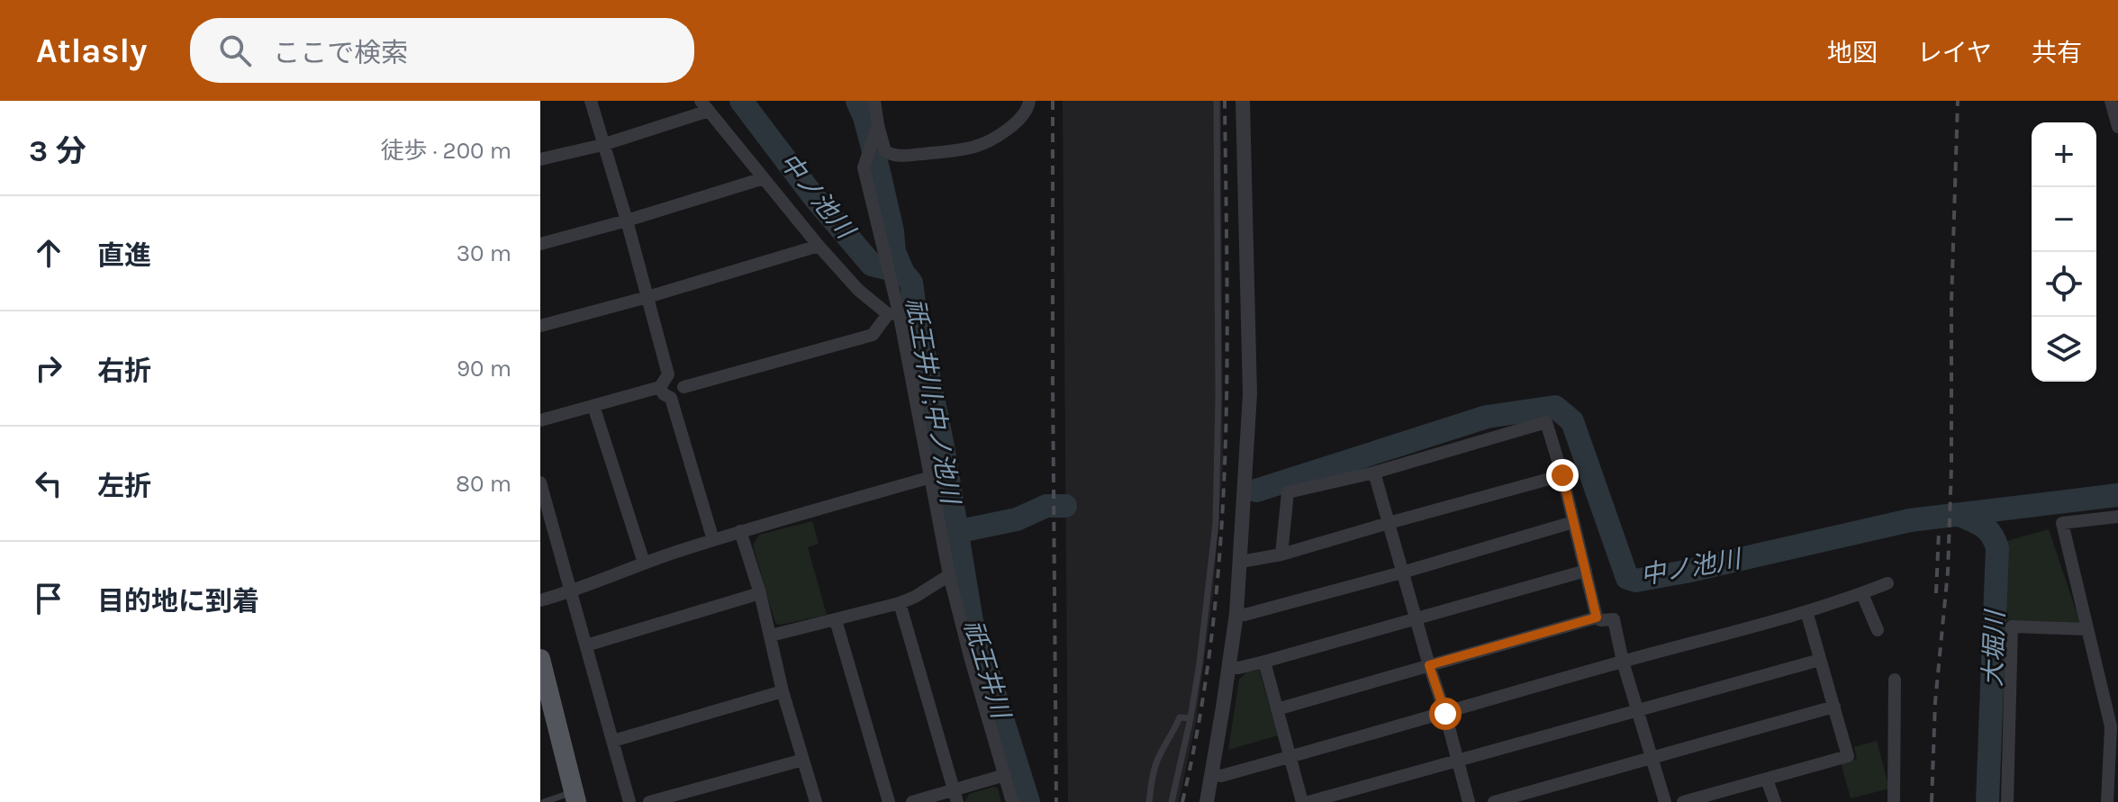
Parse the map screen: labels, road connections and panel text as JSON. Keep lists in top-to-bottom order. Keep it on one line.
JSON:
{"water":["中ノ池川","祇王井川;中ノ池川","大堀川","祇王井川"],"page":{"header":"Atlasly","search":"ここで検索","nav":["地図","レイヤ","共有"],"heading":["3 分","徒歩 · 200 m"],"map_buttons":["+","−"],"list":[["直進","30 m"],["右折","90 m"],["左折","80 m"],"目的地に到着"]}}
